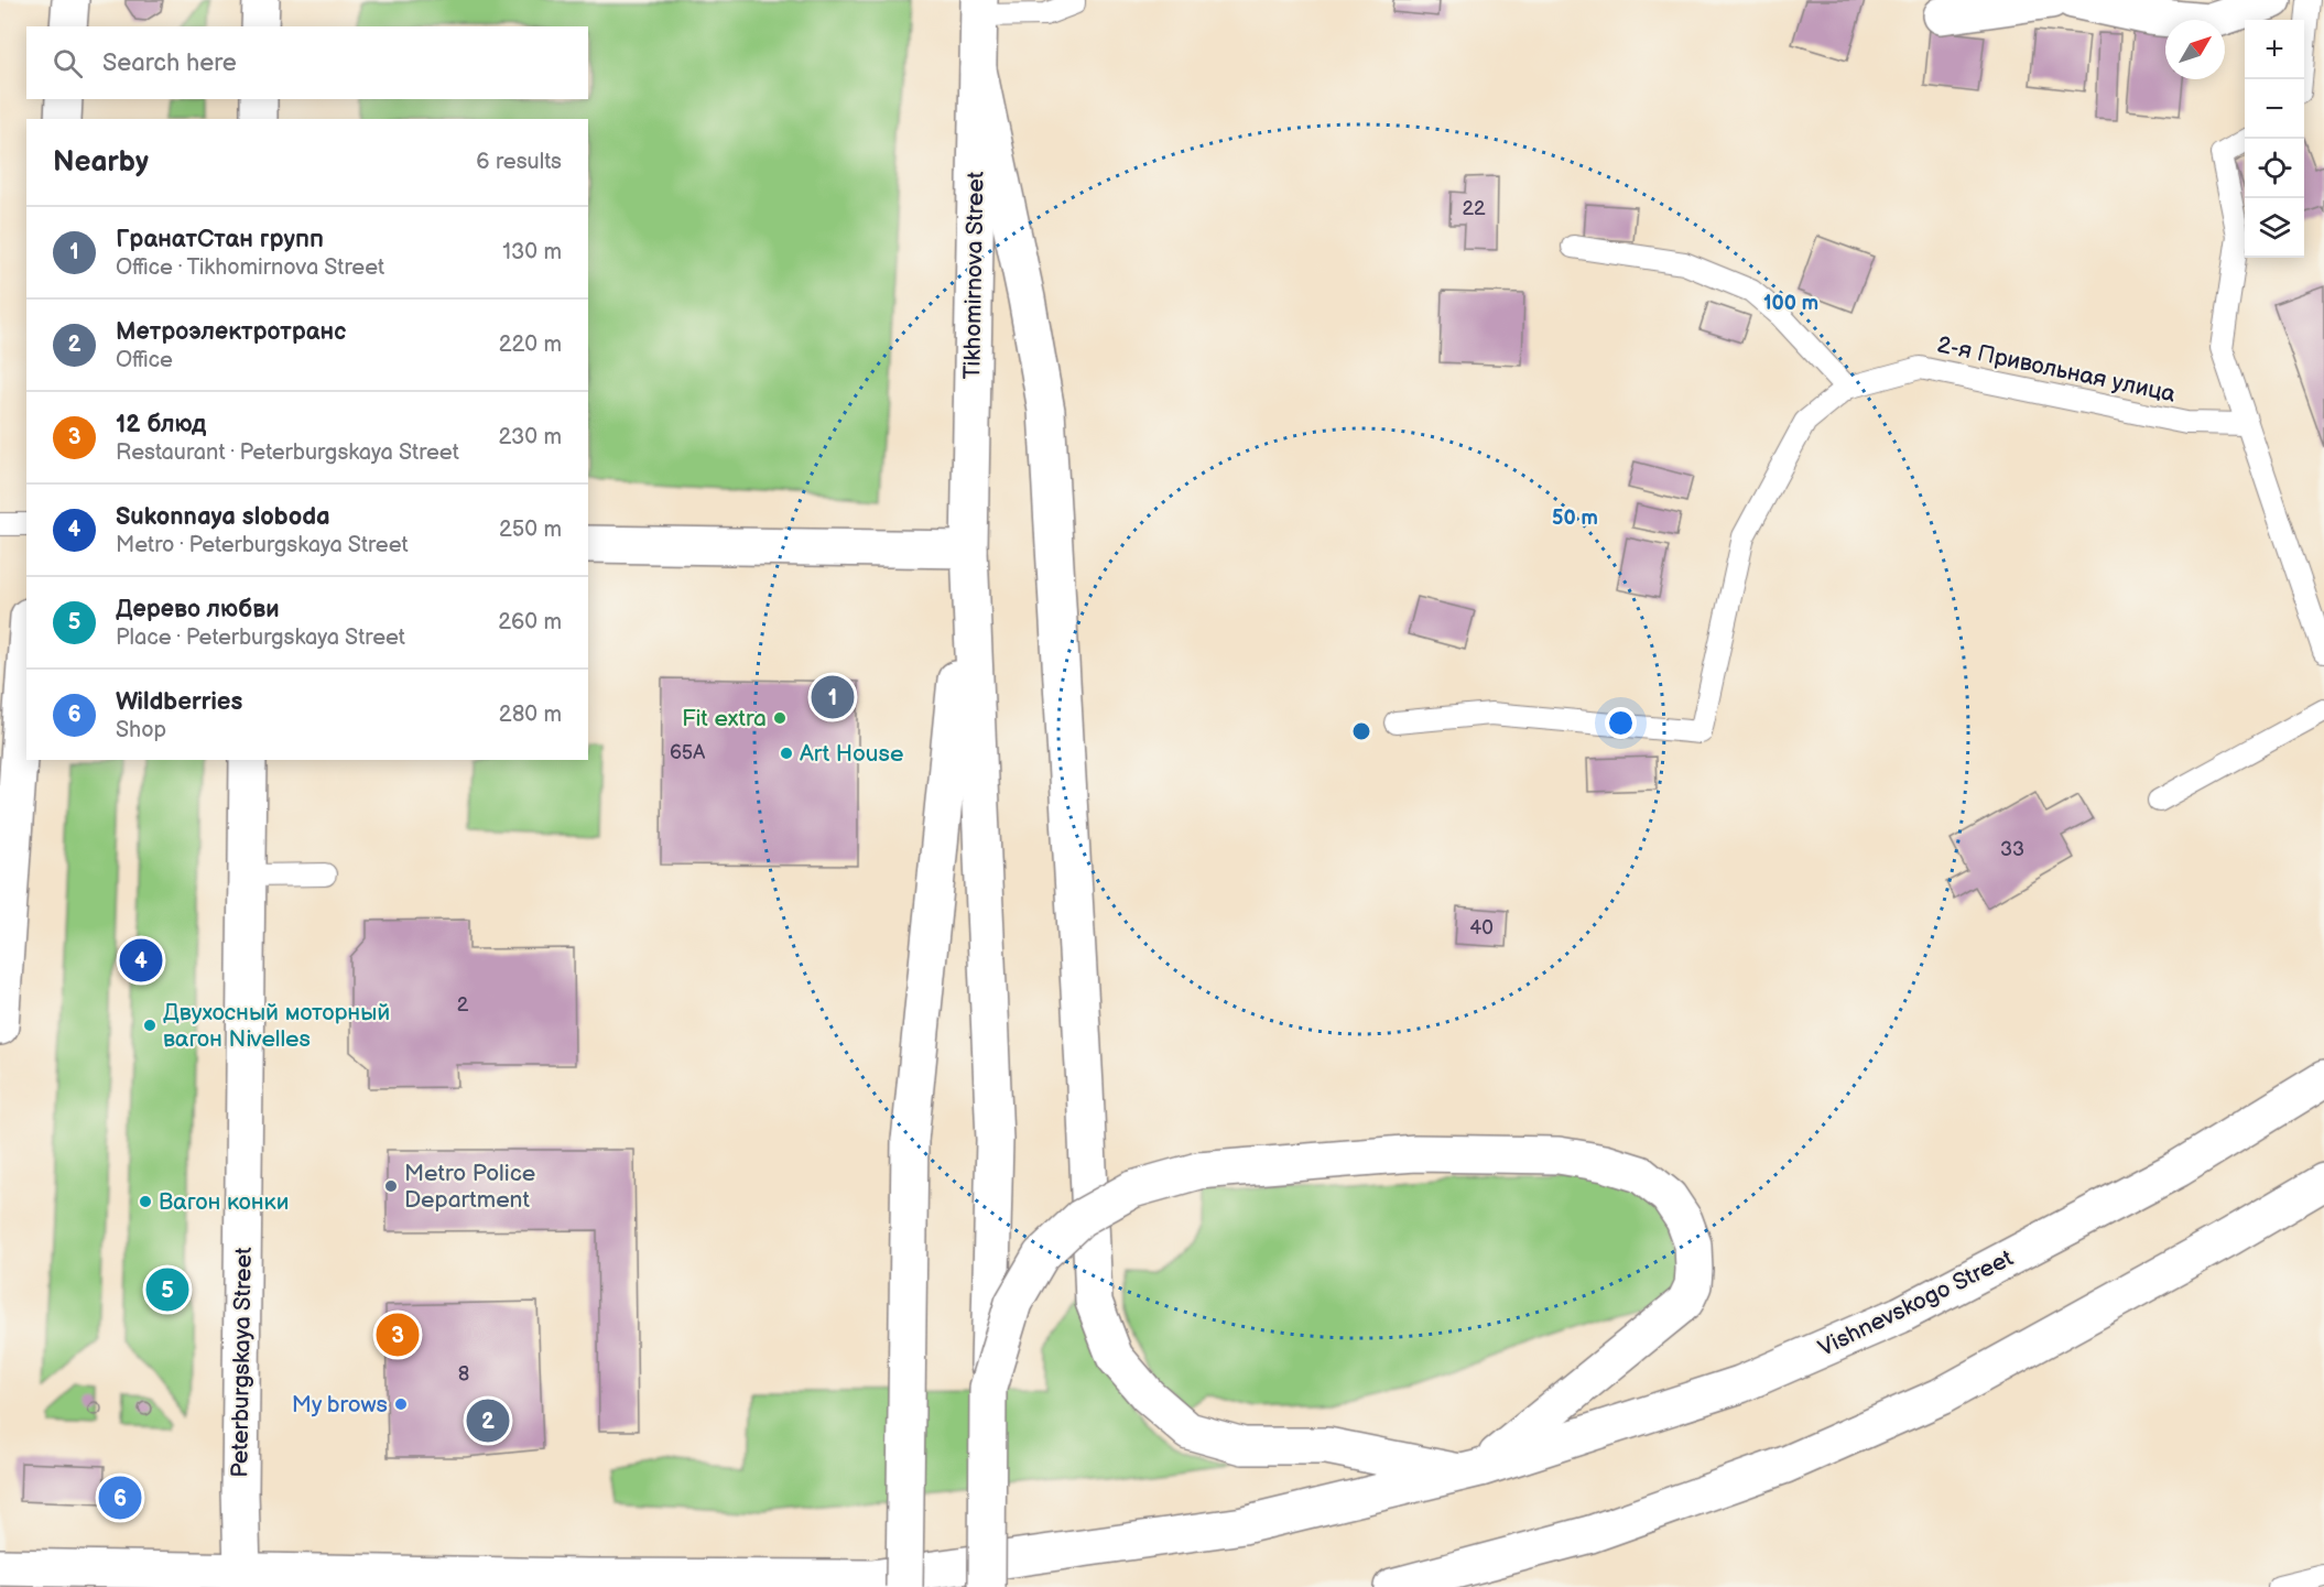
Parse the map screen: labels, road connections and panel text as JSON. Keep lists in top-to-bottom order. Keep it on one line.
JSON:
{"streets":{"main road":["Tikhomirnova Street","Vishnevskogo Street","Peterburgskaya Street"],"lane":["2-я Привольная улица"]},"crossings":[["Vishnevskogo Street","Peterburgskaya Street"]],"places":["Fit extra","Art House","Двухосный моторный вагон Nivelles","Metro Police Department","Вагон конки","My brows"],"house_numbers":["22","65А","33","40","2","8"],"north":"top right","page":{"map_buttons":["+","−"],"search":"Search here","heading":["Nearby","6 results"],"list":[{"mark":"1","name":"ГранатСтан групп","note":"Office · Tikhomirnova Street","value":"130 m"},{"mark":"2","name":"Метроэлектротранс","note":"Office","value":"220 m"},{"mark":"3","name":"12 блюд","note":"Restaurant · Peterburgskaya Street","value":"230 m"},{"mark":"4","name":"Sukonnaya sloboda","note":"Metro · Peterburgskaya Street","value":"250 m"},{"mark":"5","name":"Дерево любви","note":"Place · Peterburgskaya Street","value":"260 m"},{"mark":"6","name":"Wildberries","note":"Shop","value":"280 m"}],"pins":["1","4","5","3","2","6"]},"rings":["100 m","50 m"]}
